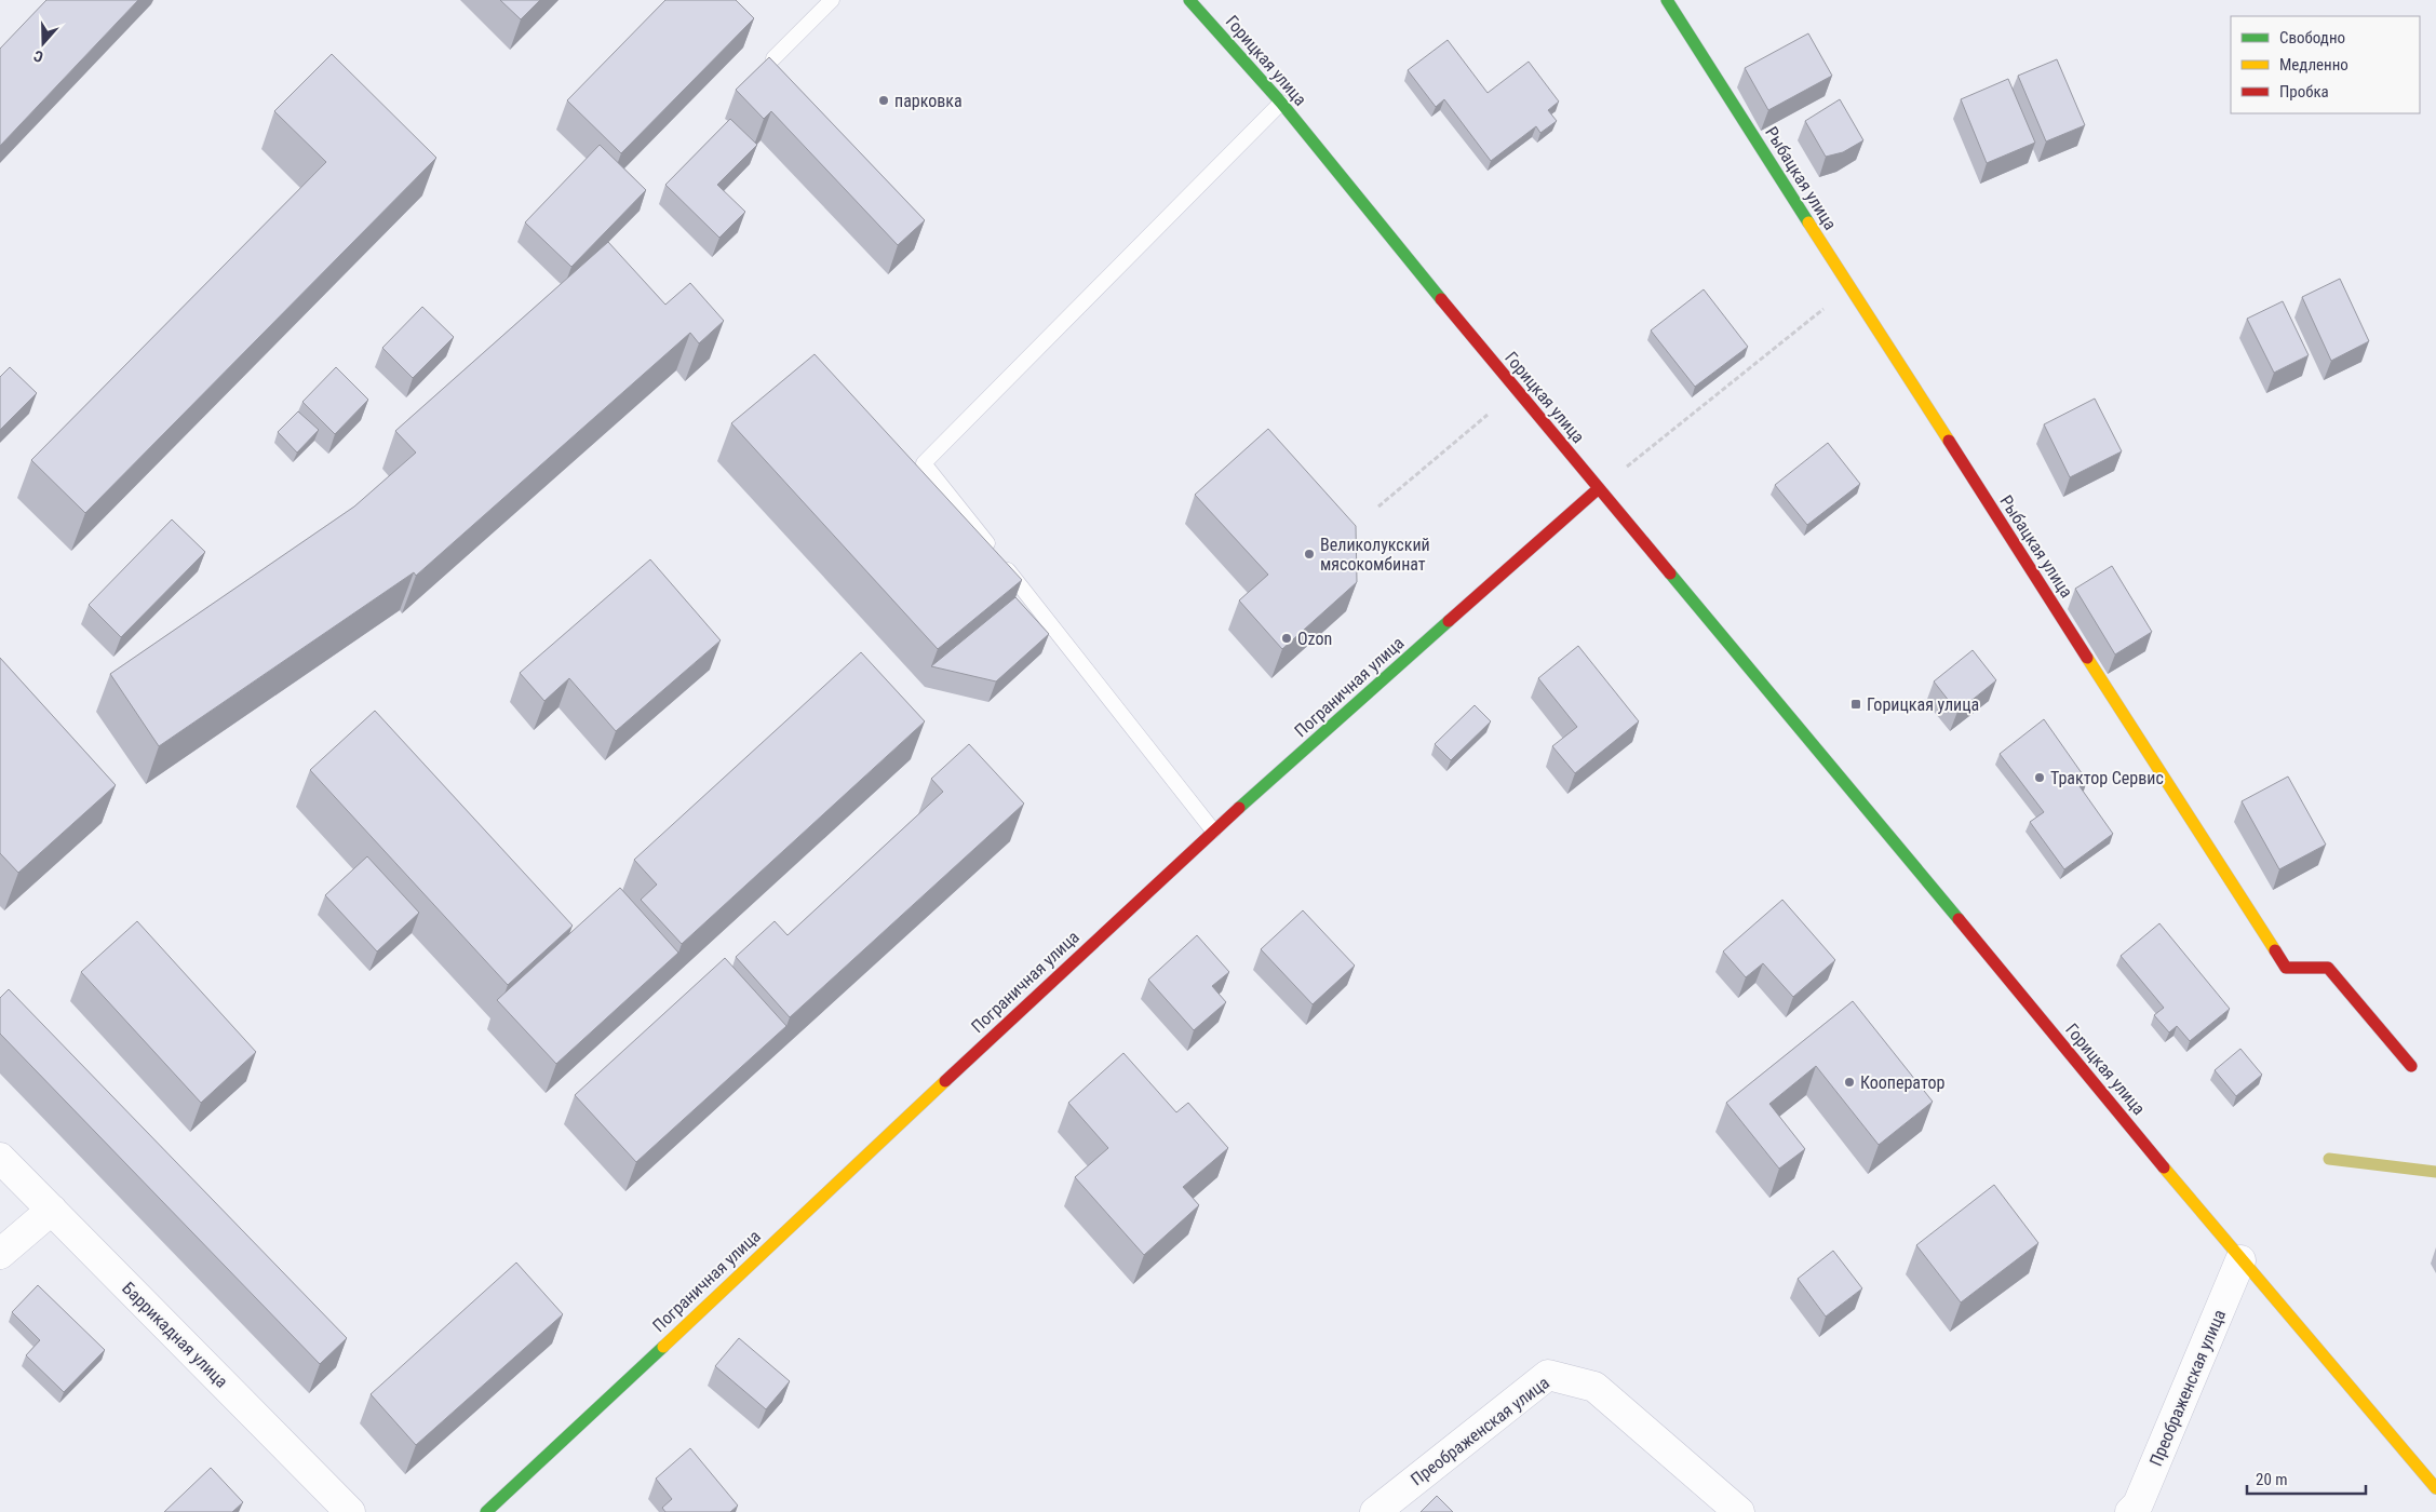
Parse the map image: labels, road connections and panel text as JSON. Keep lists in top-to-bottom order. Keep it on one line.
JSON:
{"streets":{"street":["Горицкая улица","Рыбацкая улица","Пограничная улица","Баррикадная улица","Преображенская улица"]},"crossings":[["Горицкая улица","Пограничная улица"],["Горицкая улица","Преображенская улица"]],"places":{"other":["парковка","Великолукский мясокомбинат","Ozon","Трактор Сервис","Кооператор"],"transit":["Горицкая улица"]},"legend":["Свободно","Медленно","Пробка"],"scale_bar":"20 m","north":"bottom"}
